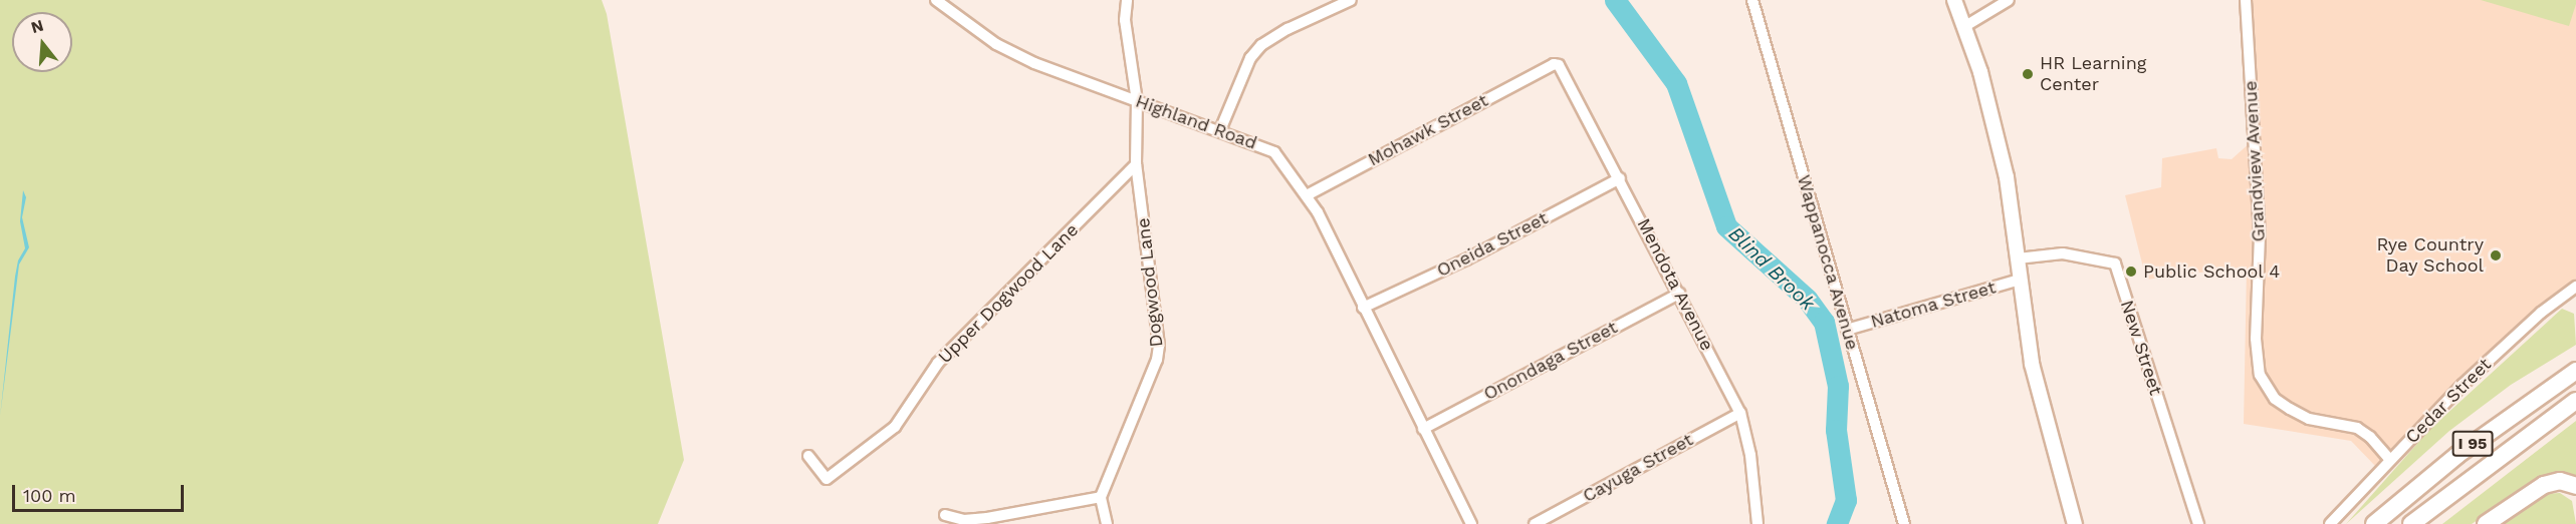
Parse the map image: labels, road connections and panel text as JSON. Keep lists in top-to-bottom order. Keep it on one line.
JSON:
{"streets":{"highway":["I 95"],"street":["Highland Road","Mohawk Street","Grandview Avenue","Oneida Street","Wappanocca Avenue","Dogwood Lane","Mendota Avenue","Upper Dogwood Lane","Natoma Street","New Street","Onondaga Street","Cedar Street","Cayuga Street"]},"crossings":[["Highland Road","Mohawk Street"],["Highland Road","Oneida Street"],["Highland Road","Dogwood Lane"],["Highland Road","Onondaga Street"],["Mohawk Street","Mendota Avenue"],["Grandview Avenue","Cedar Street"],["Oneida Street","Mendota Avenue"],["Wappanocca Avenue","Natoma Street"],["Dogwood Lane","Upper Dogwood Lane"],["Mendota Avenue","Onondaga Street"],["Mendota Avenue","Cayuga Street"]],"water":["Blind Brook"],"places":["HR Learning Center","Rye Country Day School","Public School 4"],"scale_bar":"100 m","north":"top"}
